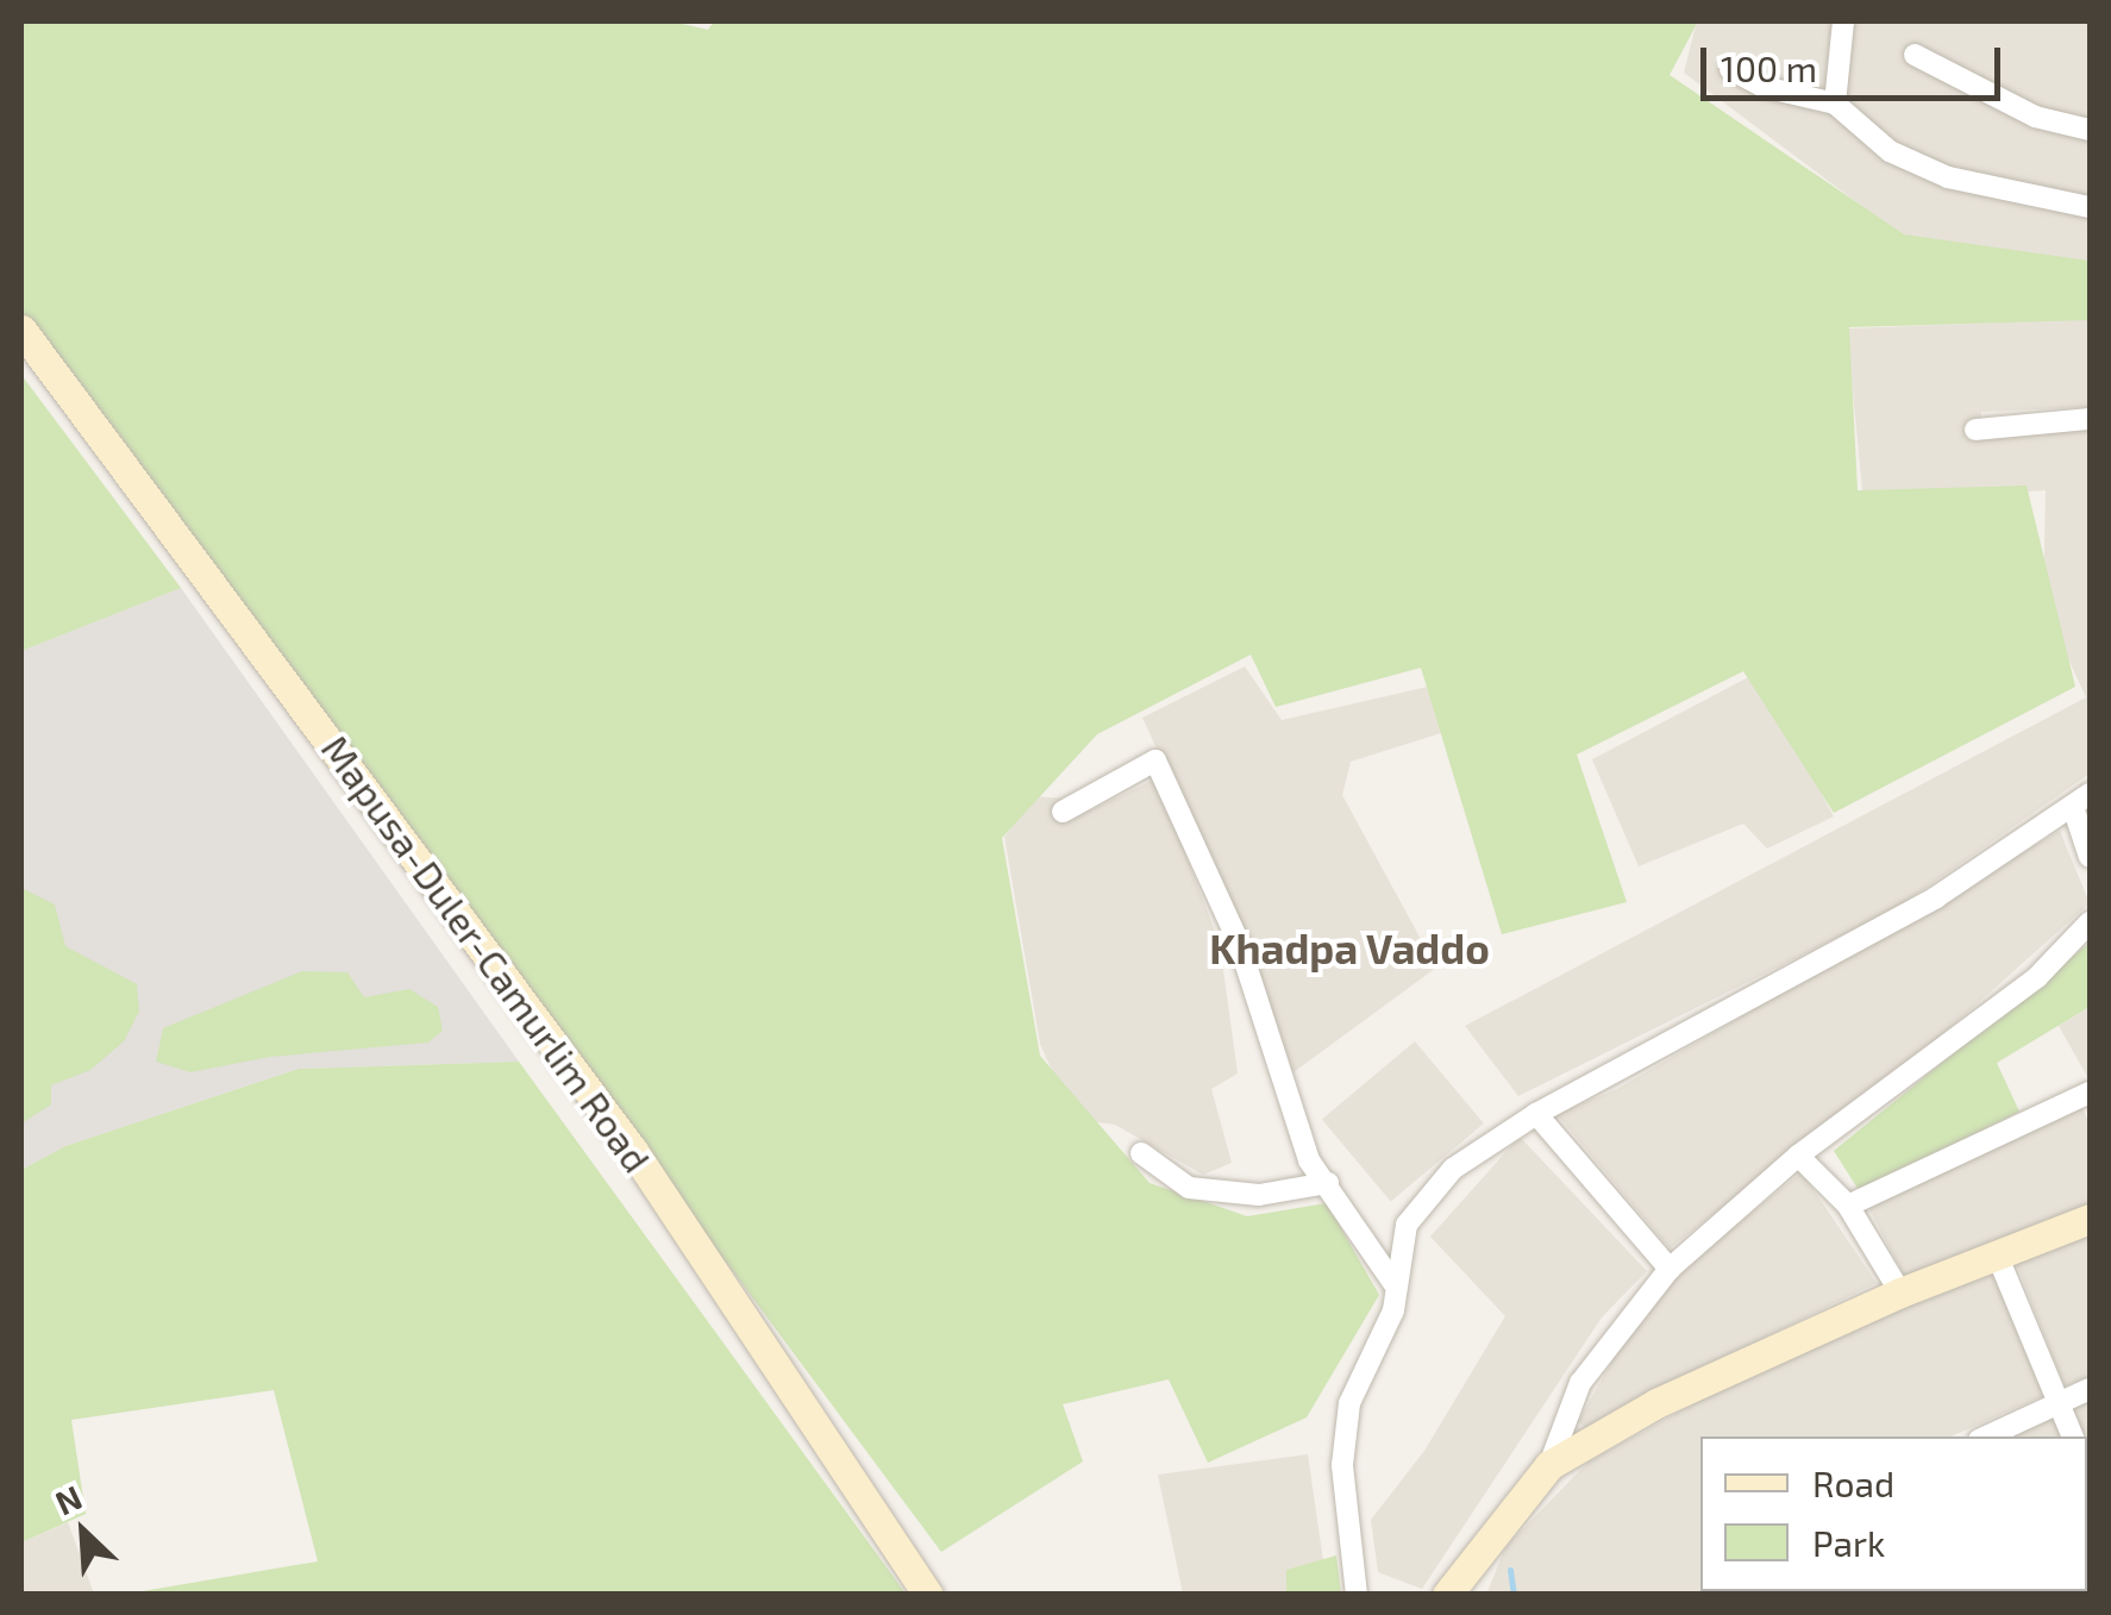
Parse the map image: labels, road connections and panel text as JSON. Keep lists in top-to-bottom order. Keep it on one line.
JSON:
{"streets":{"street":["Mapusa-Duler-Camurlim Road"]},"districts":["Khadpa Vaddo"],"legend":["Road","Park"],"scale_bar":"100 m","north":"top left"}
